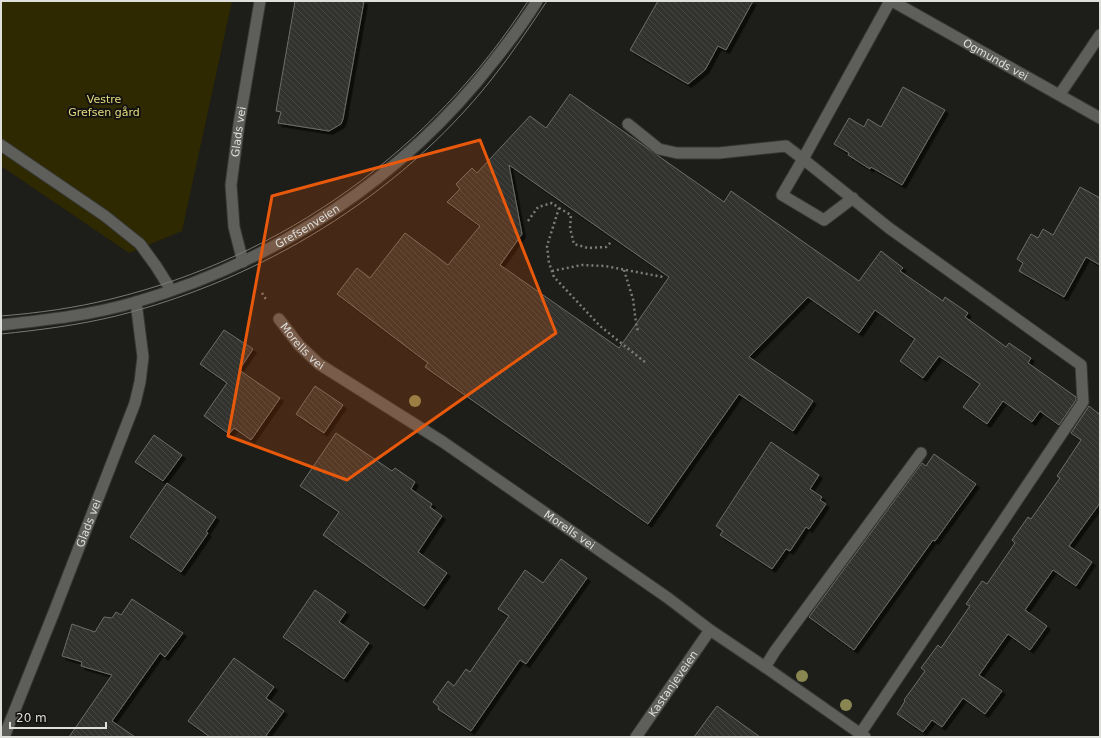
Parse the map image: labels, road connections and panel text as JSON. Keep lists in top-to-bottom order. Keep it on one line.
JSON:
{"streets":{"street":["Ogmunds vei","Glads vei","Grefsenveien","Morells vei","Kastanjeveien"]},"crossings":[["Glads vei","Grefsenveien"],["Morells vei","Kastanjeveien"]],"parks":["Vestre Grefsen gård"],"scale_bar":"20 m"}
